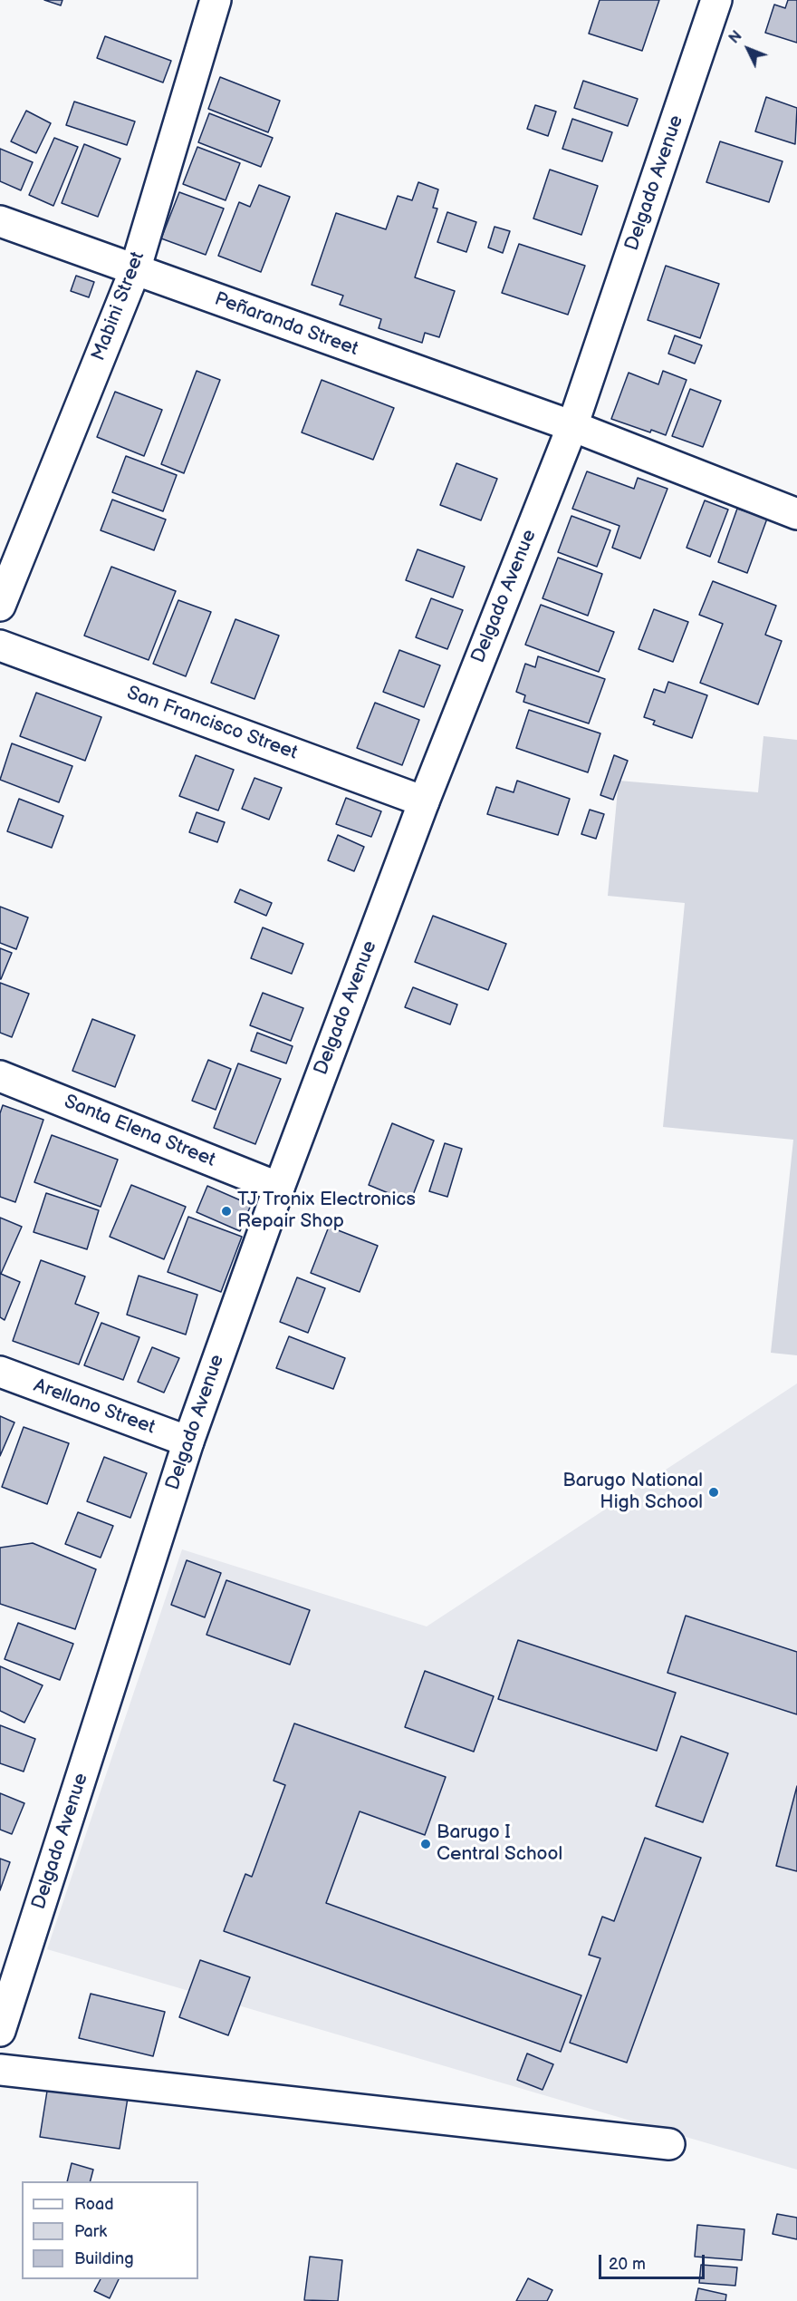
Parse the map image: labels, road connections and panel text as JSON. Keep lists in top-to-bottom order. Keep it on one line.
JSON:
{"streets":{"street":["Delgado Avenue","Mabini Street","Peñaranda Street","San Francisco Street","Santa Elena Street","Arellano Street"]},"crossings":[["Delgado Avenue","Peñaranda Street"],["Delgado Avenue","San Francisco Street"],["Delgado Avenue","Santa Elena Street"],["Delgado Avenue","Arellano Street"],["Mabini Street","Peñaranda Street"]],"places":["TJ Tronix Electronics Repair Shop","Barugo National High School","Barugo I Central School"],"legend":["Road","Park","Building"],"scale_bar":"20 m","north":"top left"}
